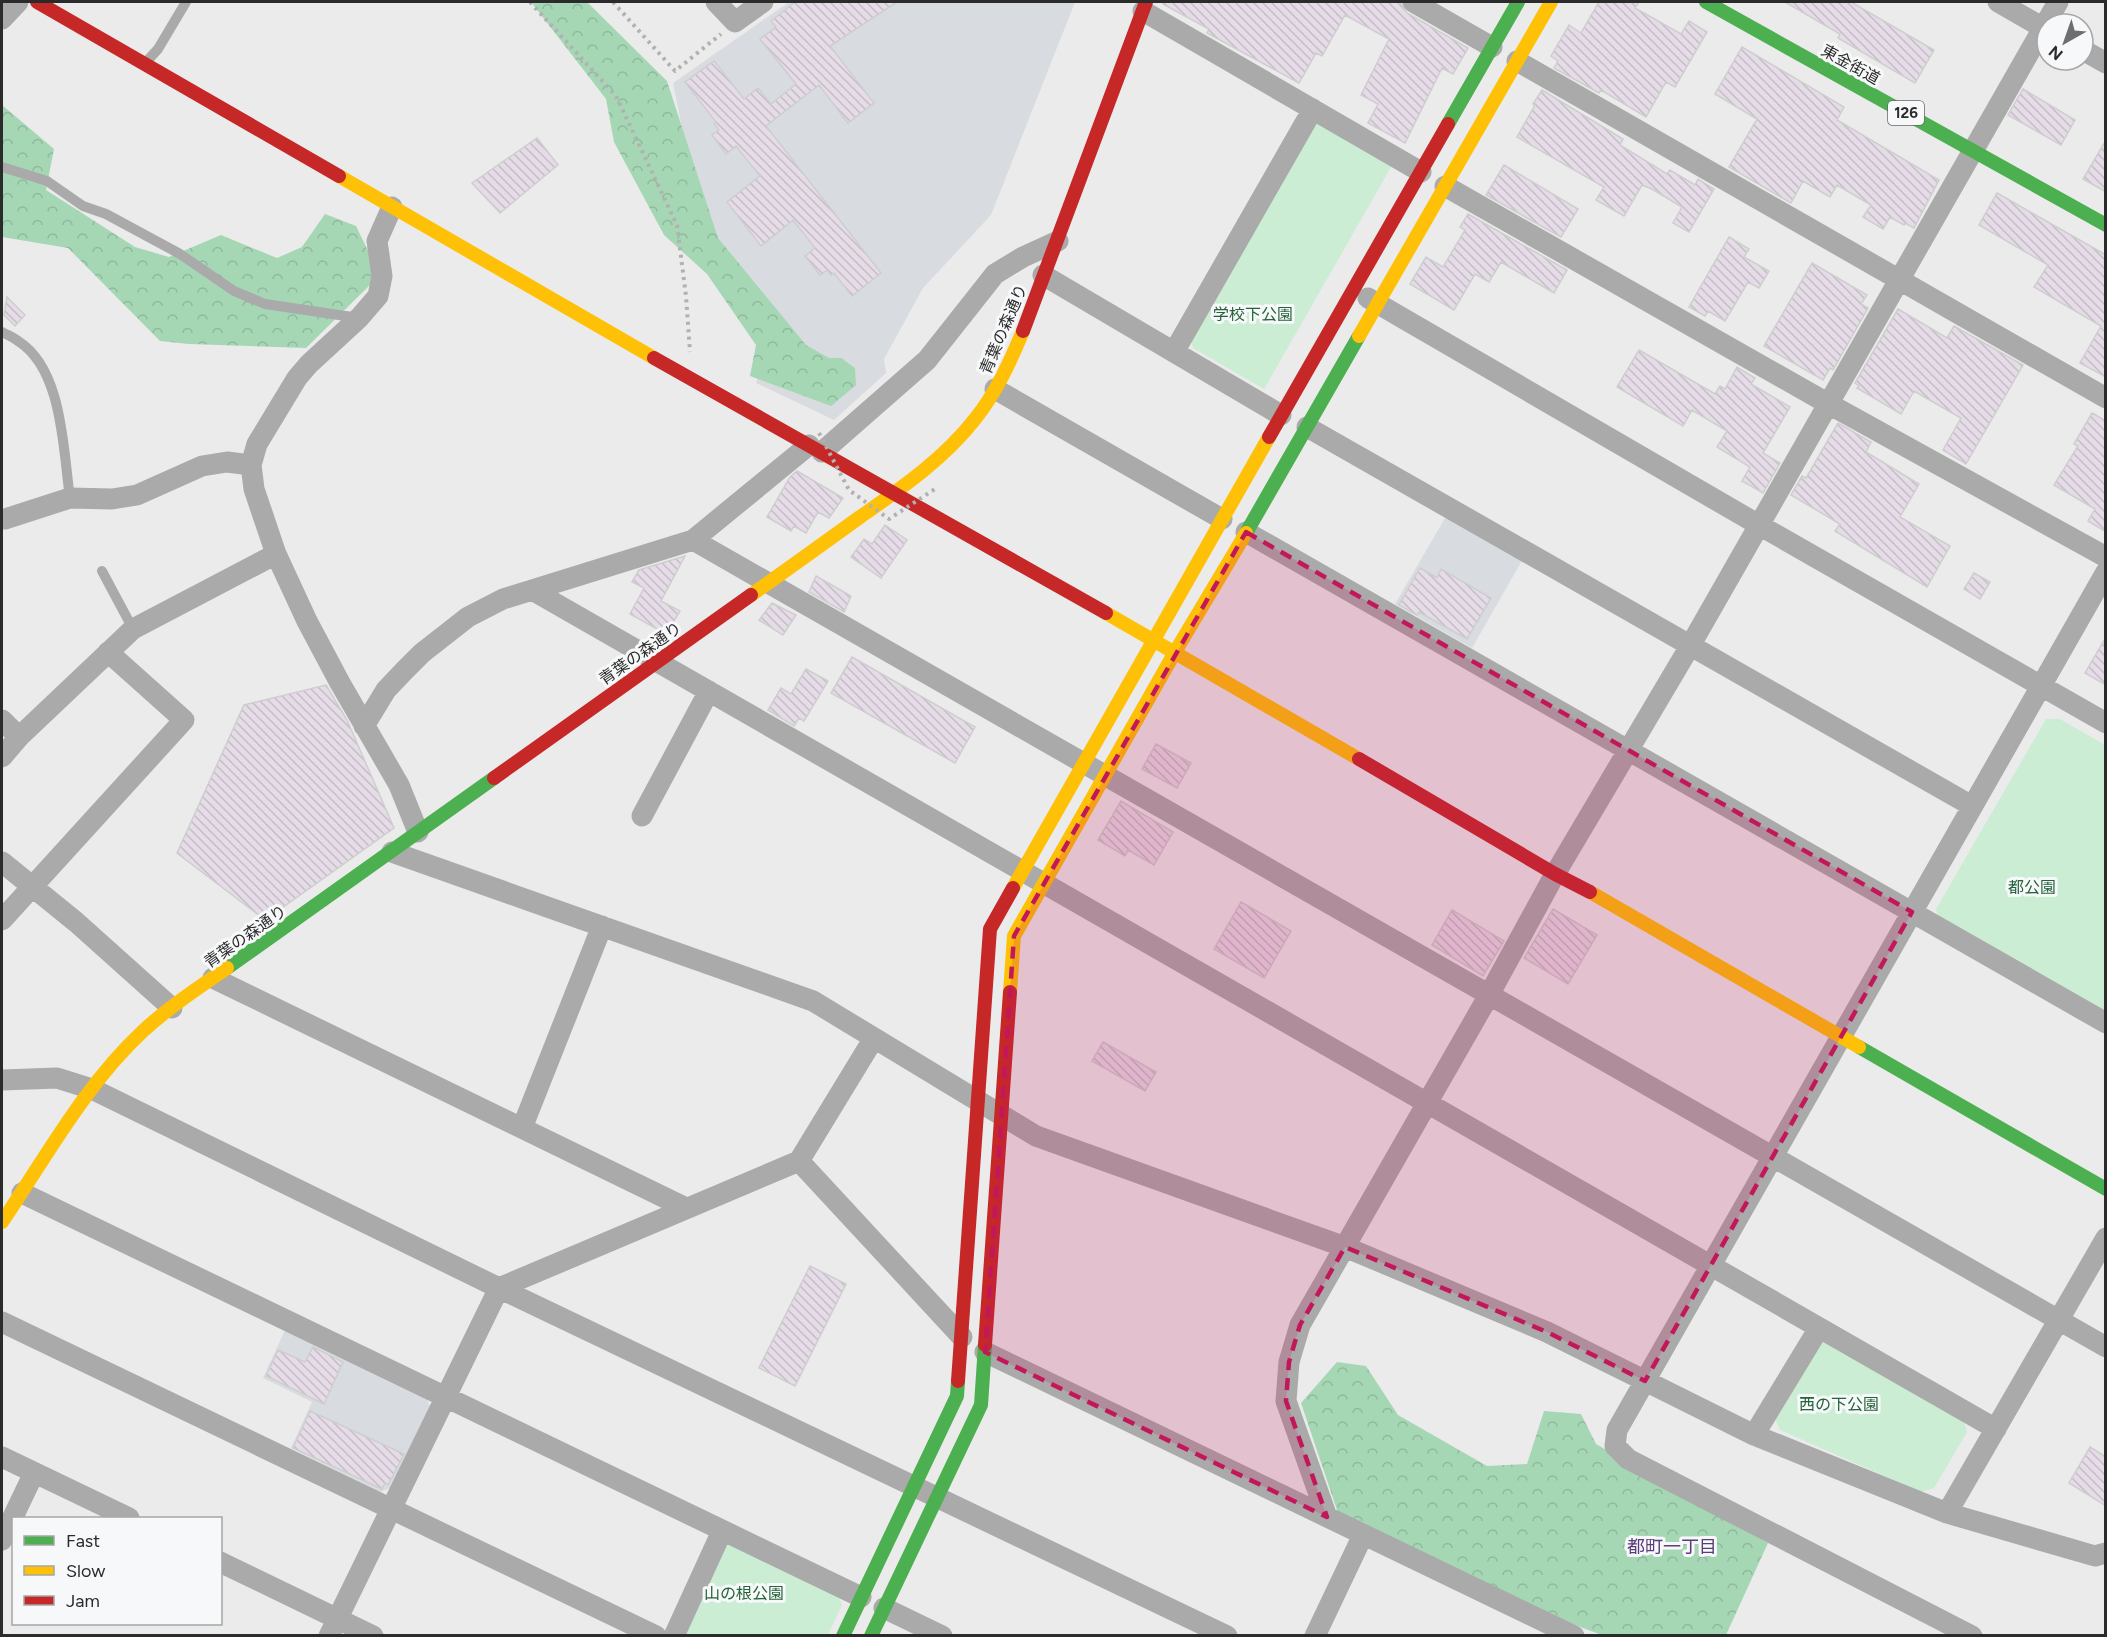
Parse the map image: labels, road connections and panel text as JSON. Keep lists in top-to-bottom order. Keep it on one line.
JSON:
{"streets":{"main road":["東金街道","126","青葉の森通り"]},"districts":["都町一丁目"],"parks":["学校下公園","都公園","西の下公園","山の根公園"],"legend":["Fast","Slow","Jam"],"north":"bottom left"}
